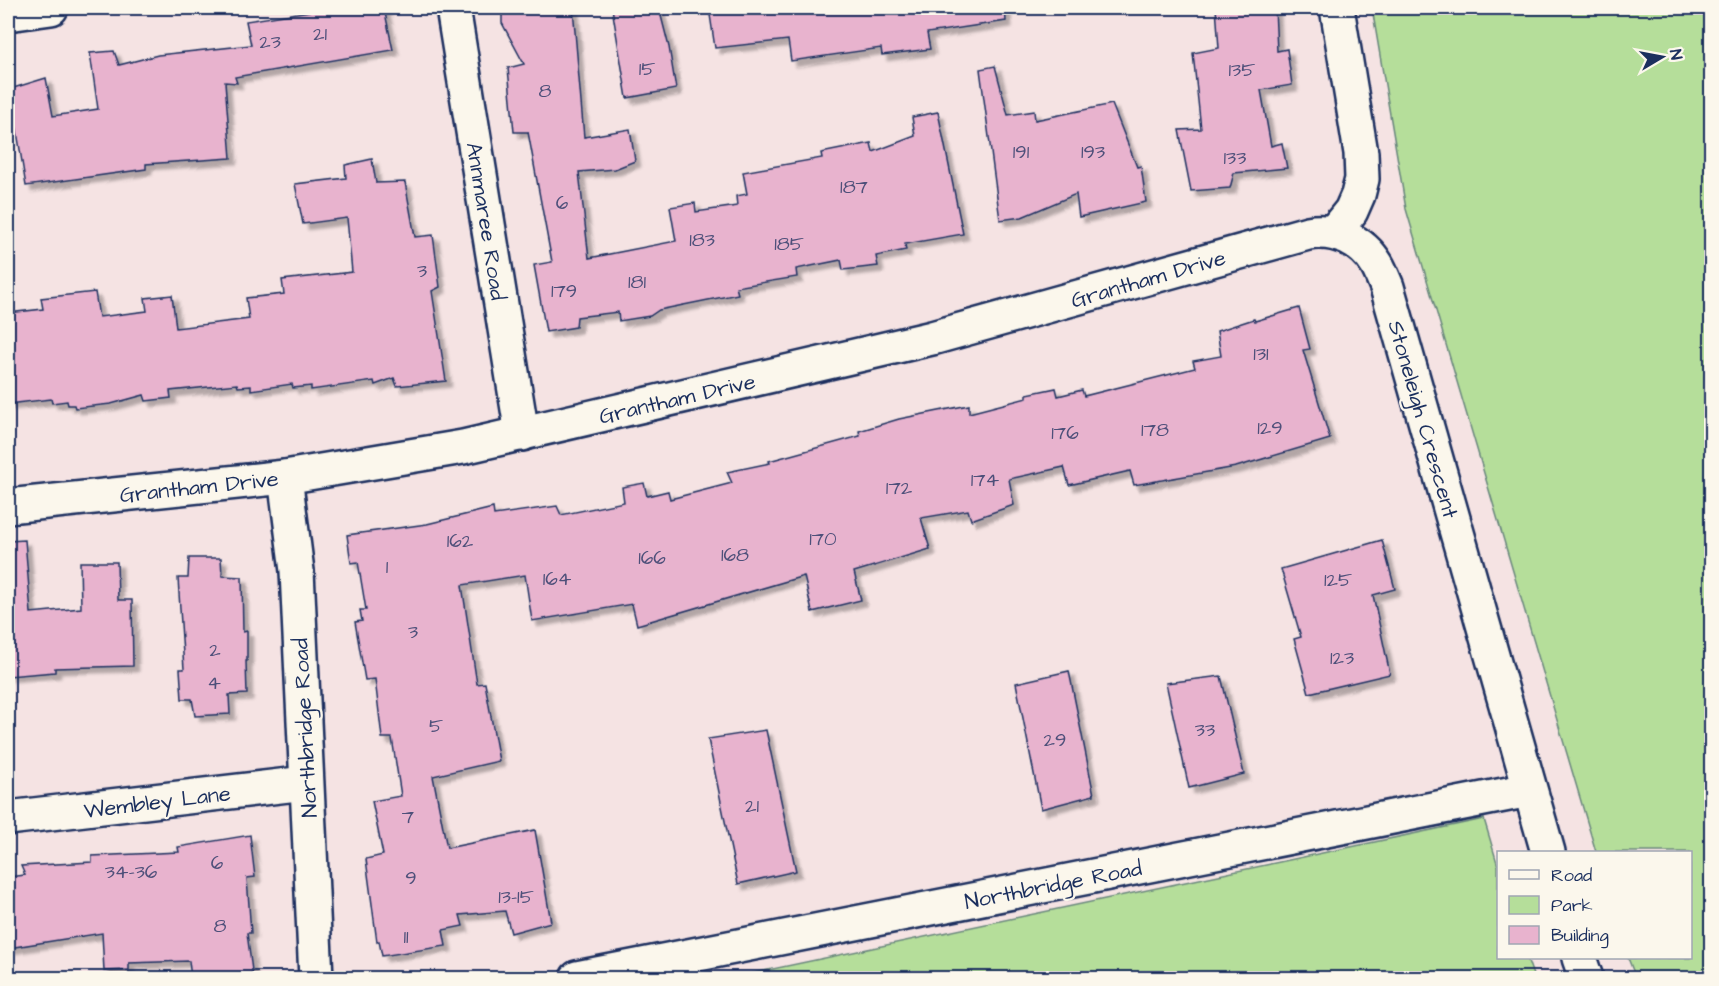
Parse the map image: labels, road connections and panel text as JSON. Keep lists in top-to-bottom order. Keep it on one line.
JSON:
{"streets":{"street":["Annmaree Road","Grantham Drive","Stoneleigh Crescent","Northbridge Road","Wembley Lane"]},"crossings":[["Annmaree Road","Grantham Drive"],["Grantham Drive","Stoneleigh Crescent"],["Grantham Drive","Northbridge Road"],["Stoneleigh Crescent","Northbridge Road"],["Northbridge Road","Wembley Lane"]],"house_numbers":["21","23","15","135","8","191","193","133","187","6","183","185","3","181","179","131","129","178","176","174","172","170","162","168","166","1","164","125","3","2","123","4","5","33","29","21","7","6","34-36","9","13-15","8","11"],"legend":["Road","Park","Building"],"north":"right"}
